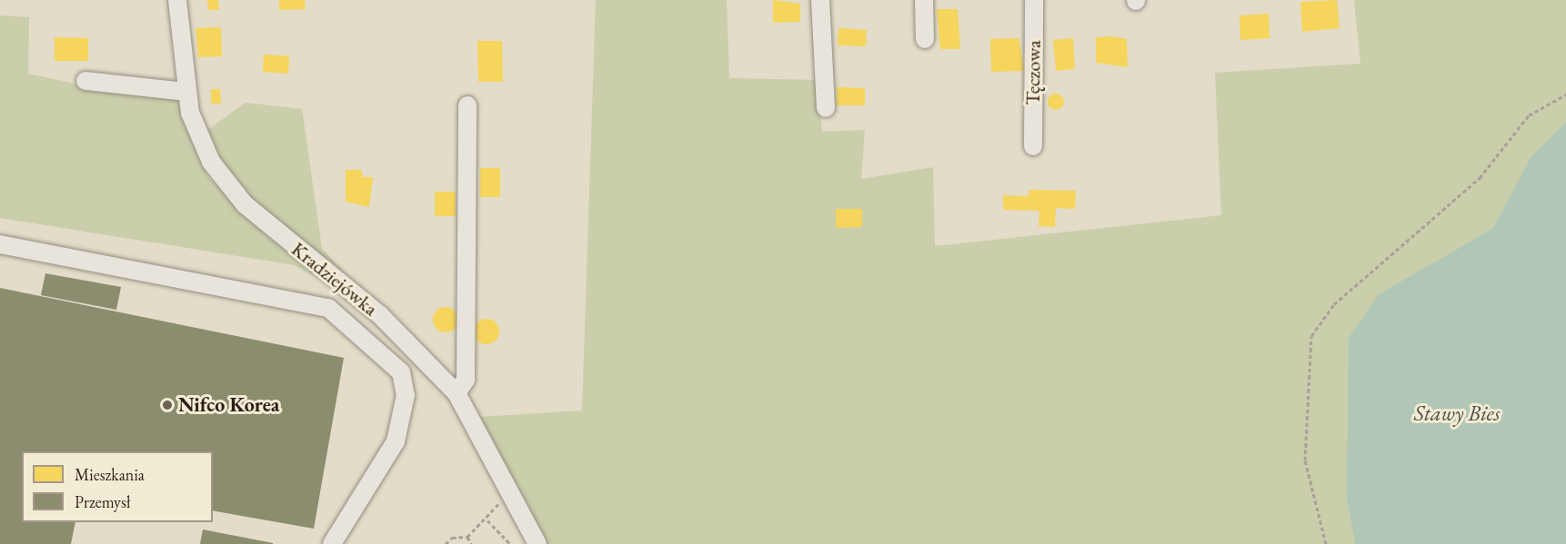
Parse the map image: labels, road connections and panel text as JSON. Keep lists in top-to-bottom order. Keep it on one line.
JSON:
{"streets":{"street":["Tęczowa","Kradziejówka"]},"water":["Stawy Bies"],"places":["Nifco Korea"],"legend":["Mieszkania","Przemysł"]}
